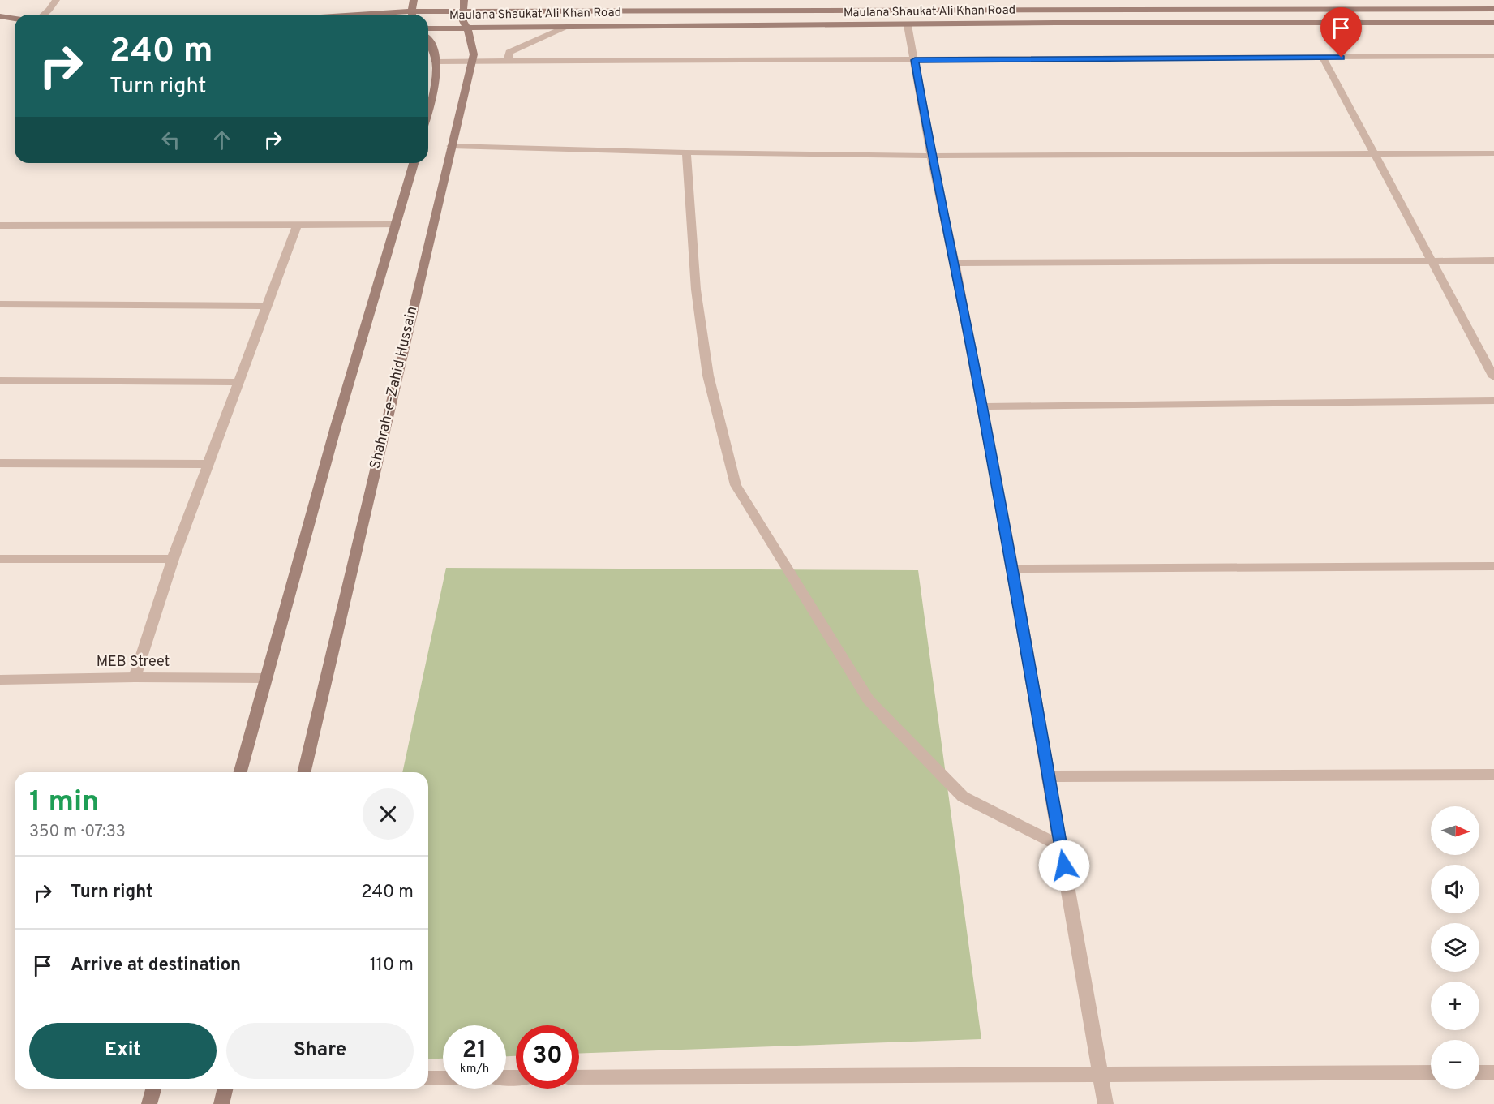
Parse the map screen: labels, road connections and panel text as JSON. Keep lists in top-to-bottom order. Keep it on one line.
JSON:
{"streets":{"main road":["Maulana Shaukat Ali Khan Road","Shahrah-e-Zahid Hussain"],"street":["MEB Street"]},"crossings":[["Maulana Shaukat Ali Khan Road","Shahrah-e-Zahid Hussain"]],"north":"right","page":{"turn":["240 m","Turn right"],"heading":["1 min","350 m · 07:33"],"map_buttons":["+","−"],"list":[{"name":"Turn right","value":"240 m"},{"name":"Arrive at destination","value":"110 m"}],"buttons":["Exit","Share"],"speed":"21 km/h","limit":"30"}}
